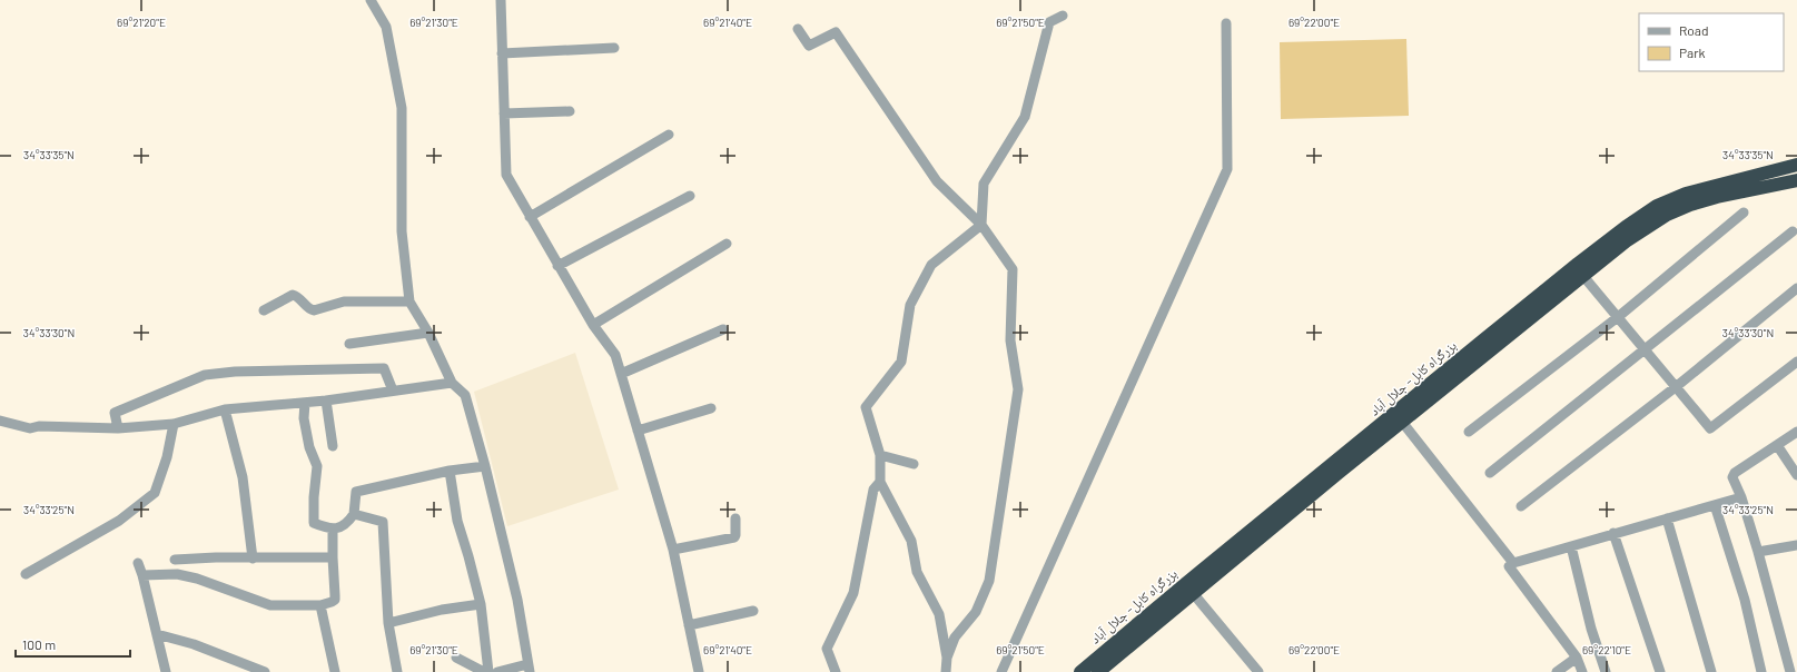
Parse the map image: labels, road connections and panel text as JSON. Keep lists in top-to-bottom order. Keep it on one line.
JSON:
{"streets":{"highway":["بزرگراه کابل- جلال آباد"]},"legend":["Road","Park"],"scale_bar":"100 m","coordinates":["69°21'20\"E","69°21'30\"E","69°21'40\"E","69°21'50\"E","69°22'00\"E","34°33'35\"N","34°33'30\"N","34°33'25\"N","69°22'10\"E"]}
